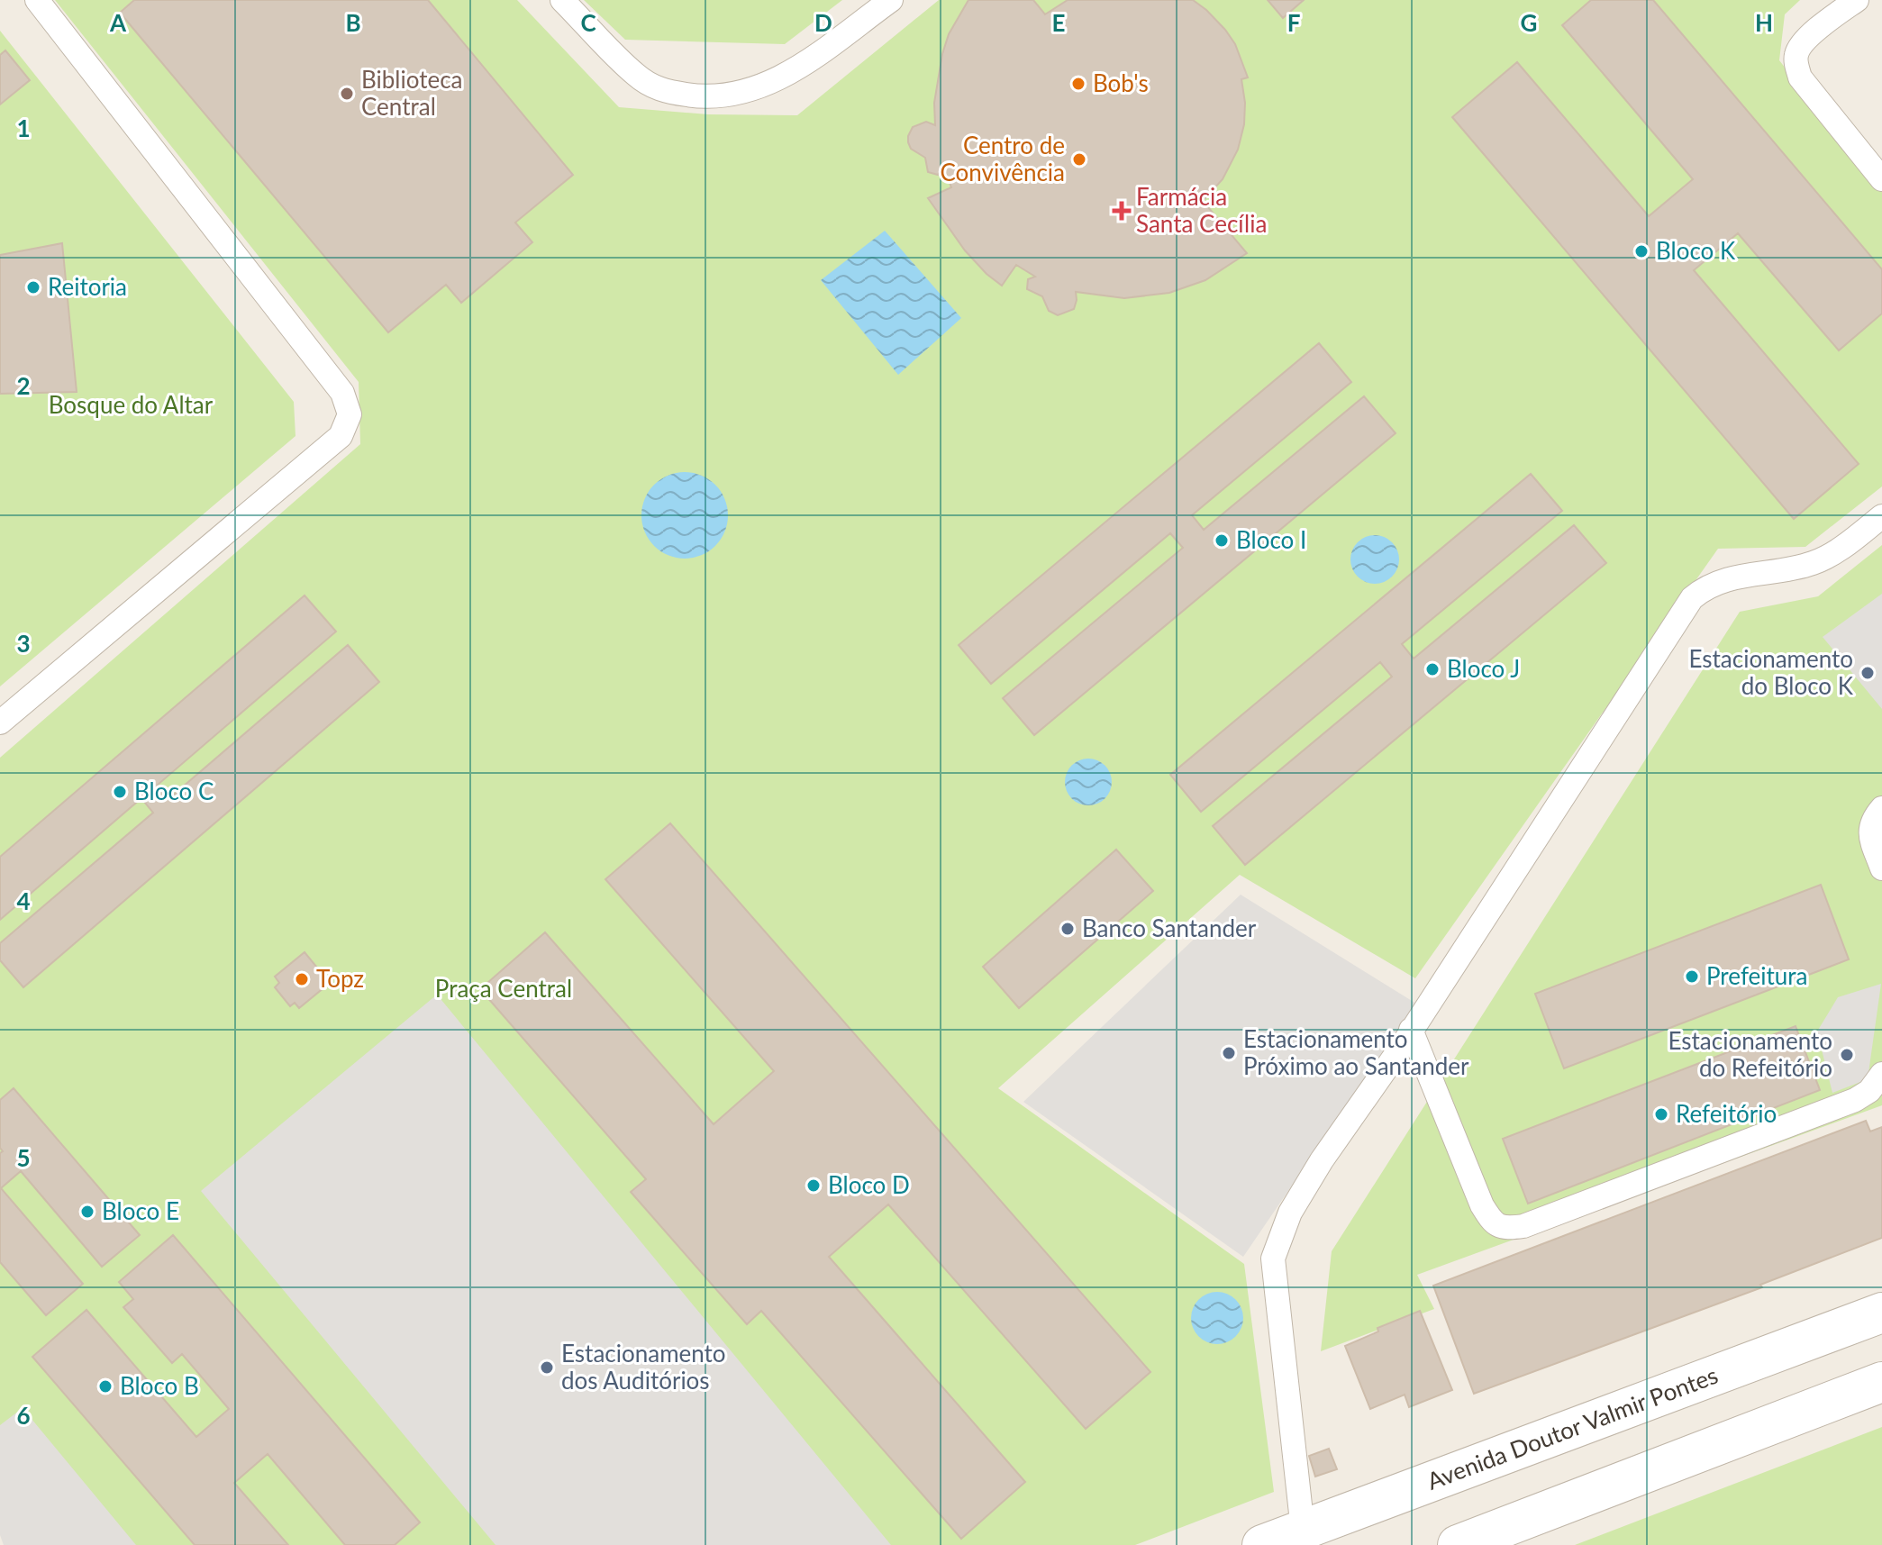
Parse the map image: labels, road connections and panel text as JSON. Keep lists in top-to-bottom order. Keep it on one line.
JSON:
{"streets":{"street":["Avenida Doutor Valmir Pontes"]},"parks":["Bosque do Altar","Praça Central"],"places":{"other":["Bob's","Biblioteca Central","Centro de Convivência","Bloco K","Reitoria","Bloco I","Bloco J","Estacionamento do Bloco K","Bloco C","Banco Santander","Prefeitura","Topz","Estacionamento Próximo ao Santander","Estacionamento do Refeitório","Refeitório","Bloco D","Bloco E","Estacionamento dos Auditórios","Bloco B"],"health":["Farmácia Santa Cecília"]},"grid":{"columns":["A","B","C","D","E","F","G","H"],"rows":["1","2","3","4","5","6"]}}
